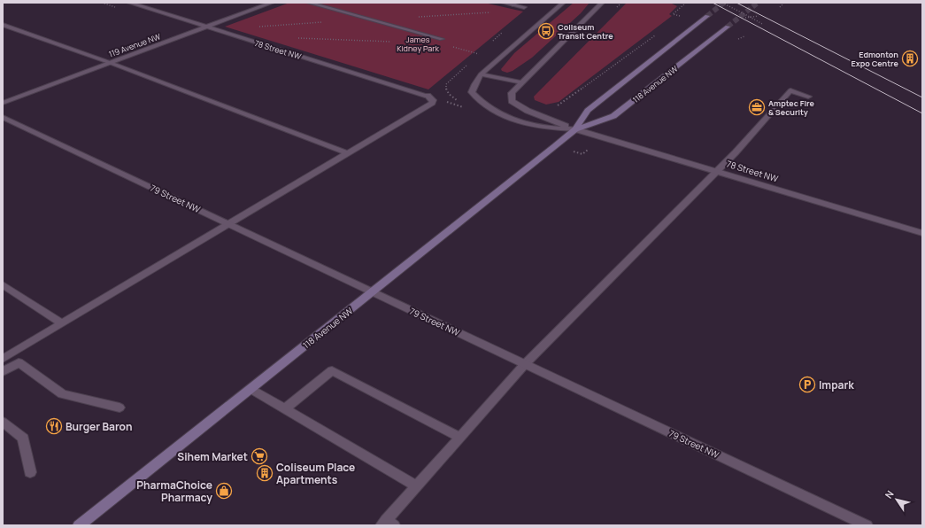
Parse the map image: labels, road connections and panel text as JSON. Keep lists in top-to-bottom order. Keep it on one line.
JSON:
{"streets":{"main road":["118 Avenue NW"],"street":["119 Avenue NW","78 Street NW","79 Street NW"]},"crossings":[["119 Avenue NW","78 Street NW"],["78 Street NW","118 Avenue NW"],["118 Avenue NW","79 Street NW"]],"parks":["James Kidney Park"],"places":{"bus stop":["Coliseum Transit Centre"],"building":["Edmonton Expo Centre","Coliseum Place Apartments"],"office":["Amptec Fire & Security"],"parking":["Impark"],"restaurant":["Burger Baron"],"supermarket":["Sihem Market"],"shop":["PharmaChoice Pharmacy"]},"north":"top left"}
